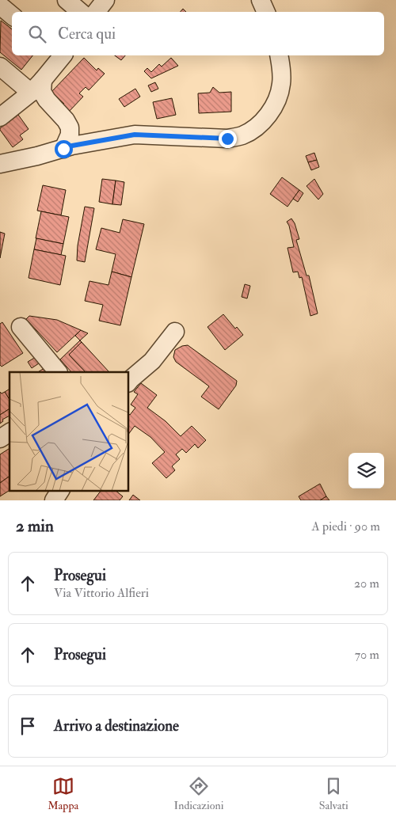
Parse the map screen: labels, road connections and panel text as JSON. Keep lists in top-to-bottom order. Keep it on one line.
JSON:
{"page":{"search":"Cerca qui","heading":["2 min","A piedi · 90 m"],"list":[["Prosegui","Via Vittorio Alfieri","20 m"],["Prosegui","70 m"],"Arrivo a destinazione"],"nav":["Mappa","Indicazioni","Salvati"]}}
